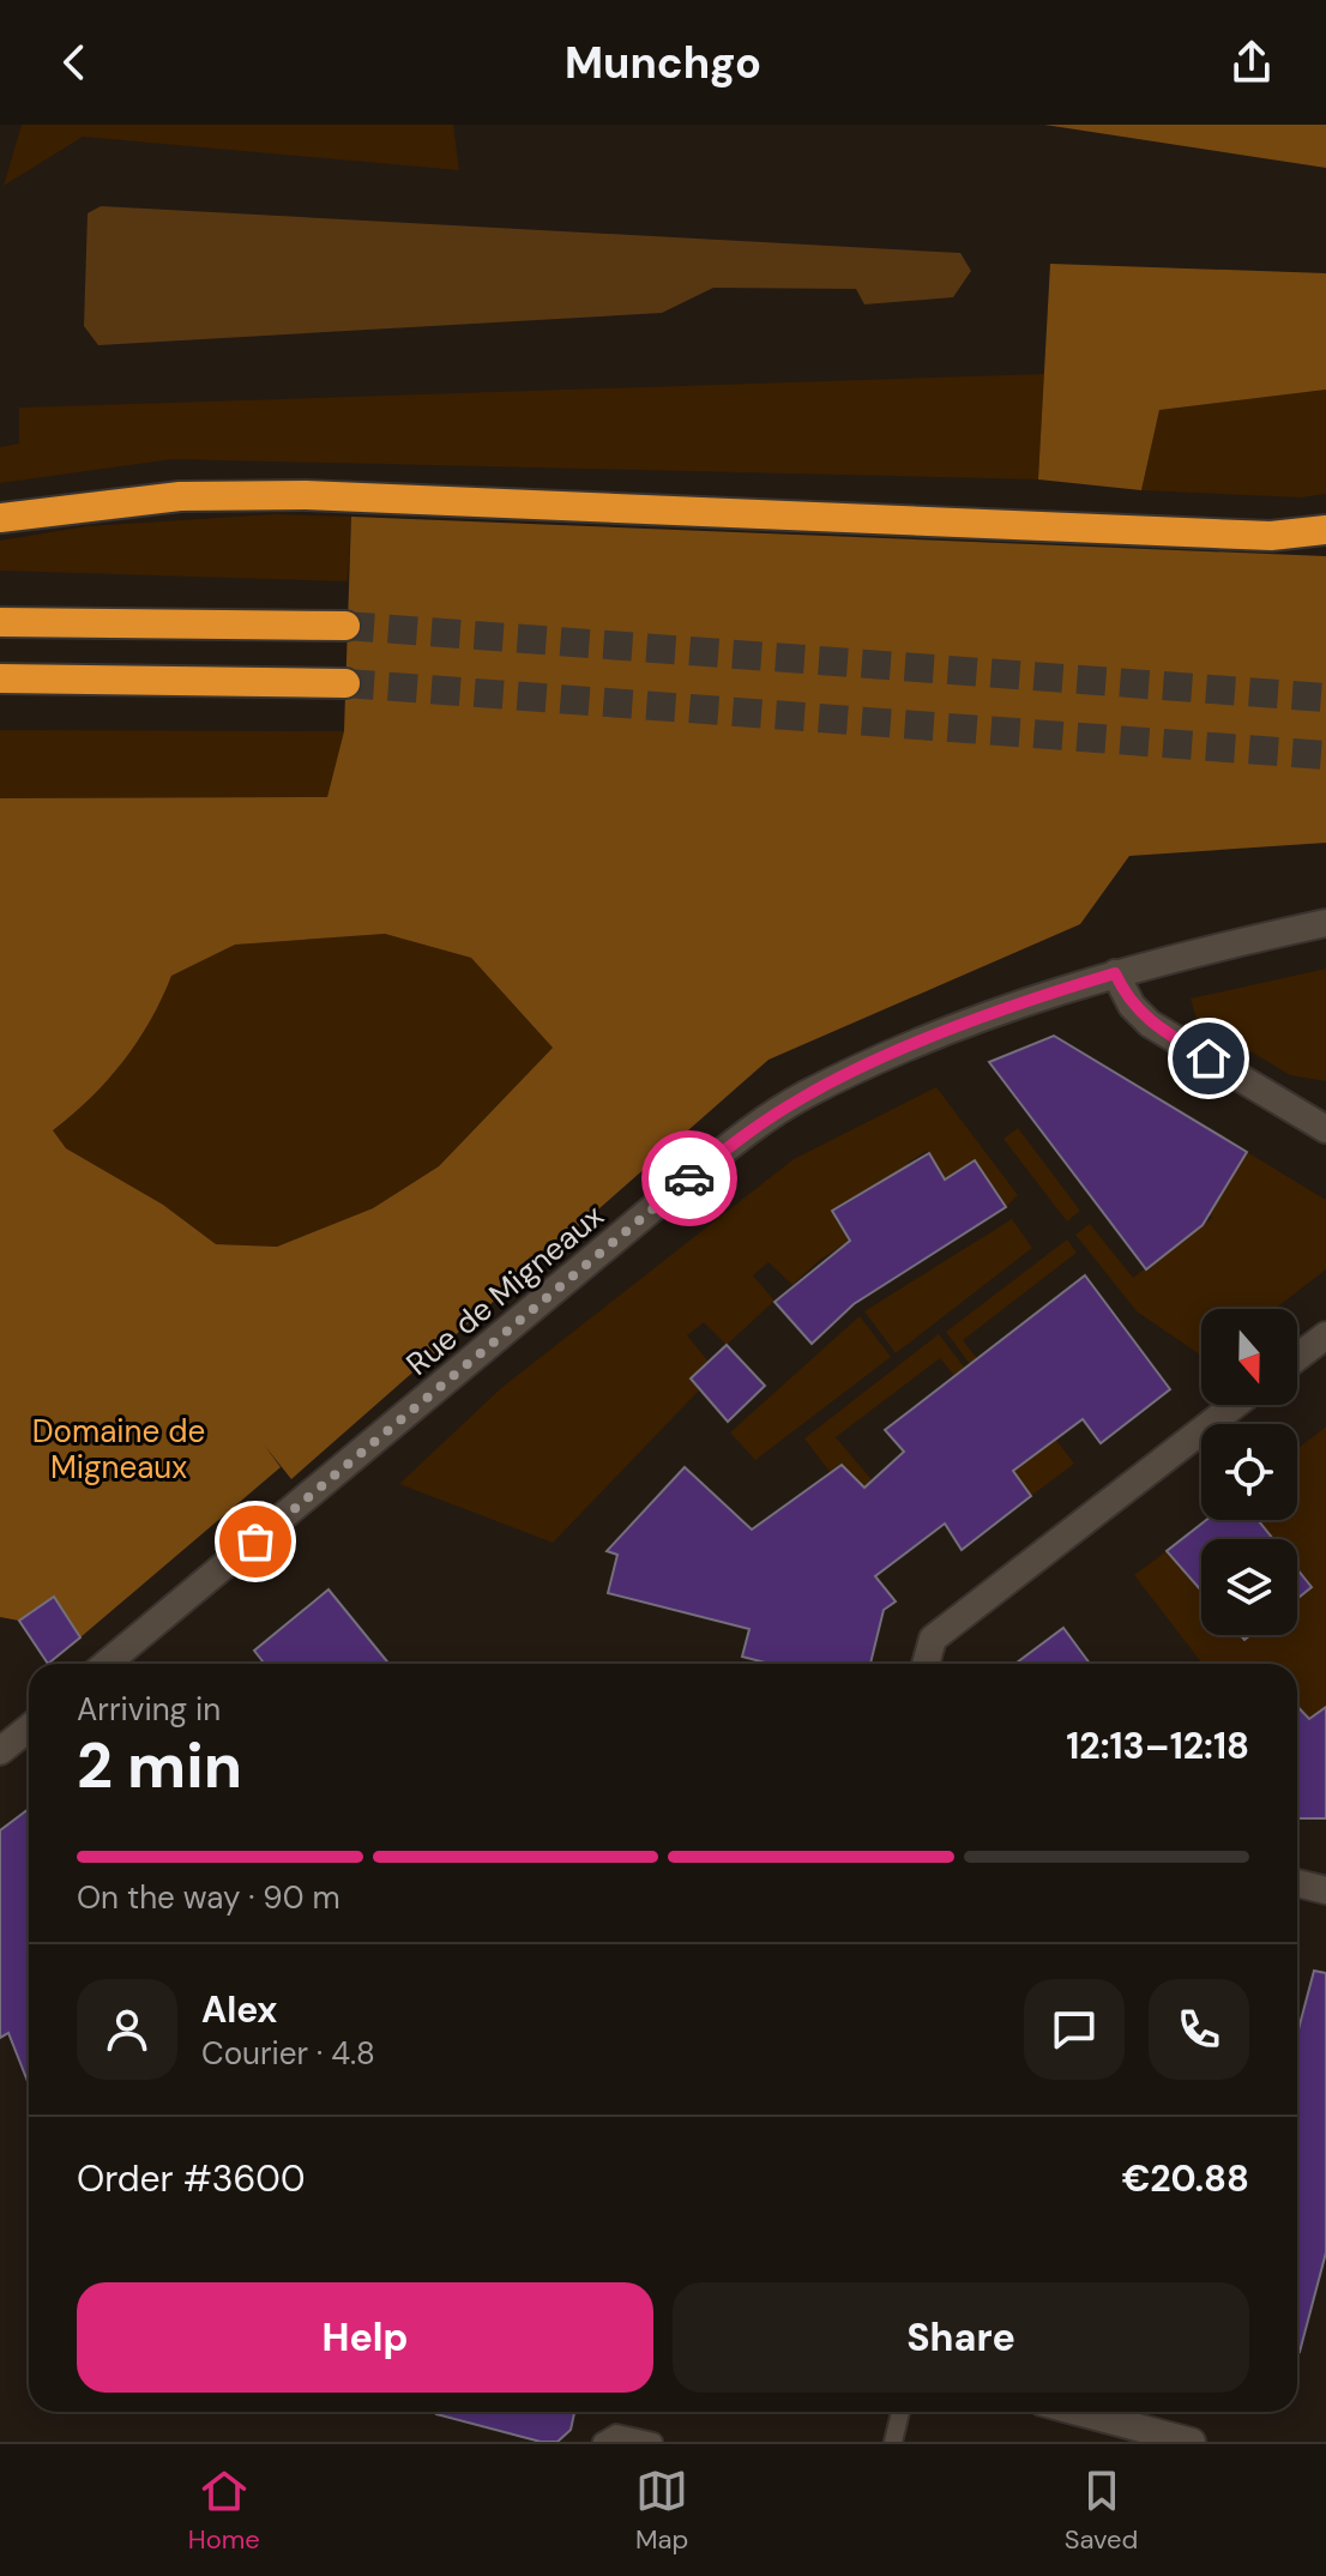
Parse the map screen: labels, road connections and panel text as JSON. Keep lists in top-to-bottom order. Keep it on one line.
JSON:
{"streets":{"street":["Rue de Migneaux"]},"parks":["Domaine de Migneaux"],"north":"bottom","page":{"header":"Munchgo","heading":["2 min","Arriving in","12:13–12:18"],"panel":["Alex","Courier · 4.8","Order #3600","€20.88"],"bar":"On the way · 90 m","buttons":["Help","Share"],"tabs":["Home","Map","Saved"]}}
